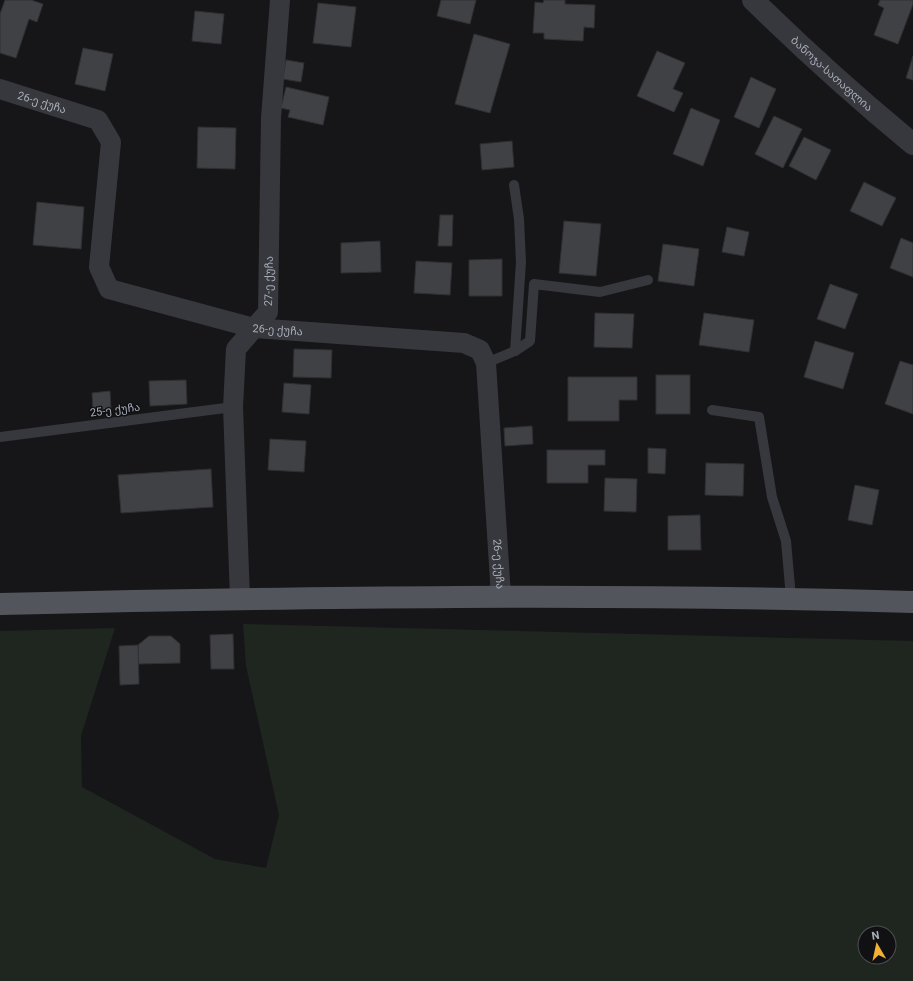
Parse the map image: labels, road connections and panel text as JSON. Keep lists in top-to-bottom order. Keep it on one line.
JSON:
{"streets":{"street":["ბანოჯა-სათაფლია","26-ე ქუჩა","27-ე ქუჩა"],"lane":["25-ე ქუჩა"]},"crossings":[["26-ე ქუჩა","27-ე ქუჩა"],["27-ე ქუჩა","25-ე ქუჩა"]],"north":"top"}
